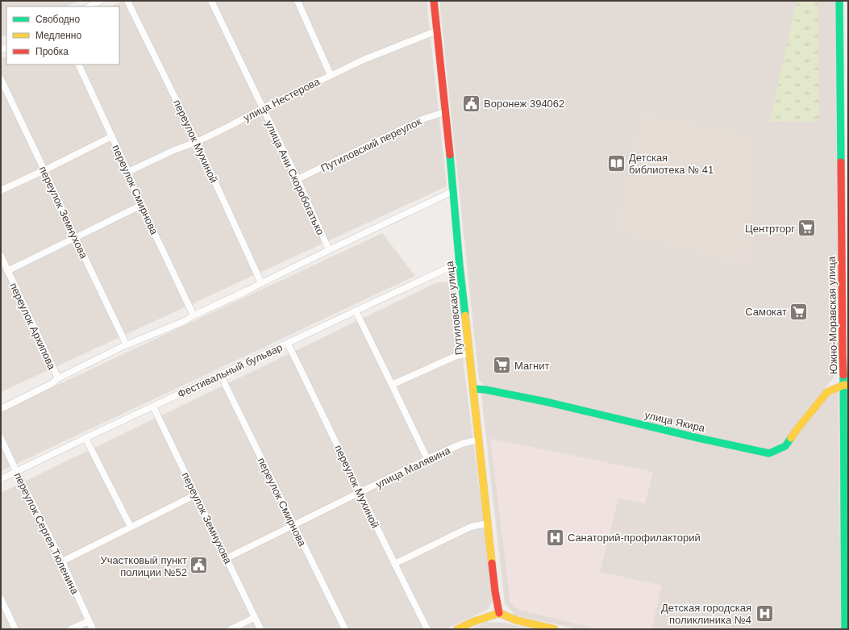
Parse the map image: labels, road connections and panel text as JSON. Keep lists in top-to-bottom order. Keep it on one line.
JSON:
{"streets":{"street":["улица Нестерова","переулок Мухиной","Путиловский переулок","улица Ани Скоробогатько","переулок Смирнова","переулок Земнухова","Путиловская улица","Южно-Моравская улица","переулок Архипова","Фестивальный бульвар","улица Якира","улица Малявина","переулок Сергея Тюленина"]},"crossings":[["улица Нестерова","переулок Мухиной"],["улица Нестерова","улица Ани Скоробогатько"],["улица Нестерова","переулок Смирнова"],["улица Нестерова","Путиловская улица"],["переулок Мухиной","Фестивальный бульвар"],["переулок Мухиной","улица Малявина"],["Путиловский переулок","улица Ани Скоробогатько"],["Путиловский переулок","Путиловская улица"],["переулок Смирнова","Фестивальный бульвар"],["переулок Смирнова","улица Малявина"],["переулок Земнухова","Фестивальный бульвар"],["переулок Земнухова","улица Малявина"],["Путиловская улица","Фестивальный бульвар"],["Путиловская улица","улица Якира"],["Путиловская улица","улица Малявина"],["Южно-Моравская улица","улица Якира"],["Фестивальный бульвар","переулок Сергея Тюленина"]],"places":{"public building":["Воронеж 394062","Участковый пункт полиции №52"],"library":["Детская библиотека № 41"],"supermarket":["Центрторг","Самокат","Магнит"],"hospital":["Cанаторий-профилакторий","Детская городская поликлиника №4"]},"legend":["Свободно","Медленно","Пробка"]}
